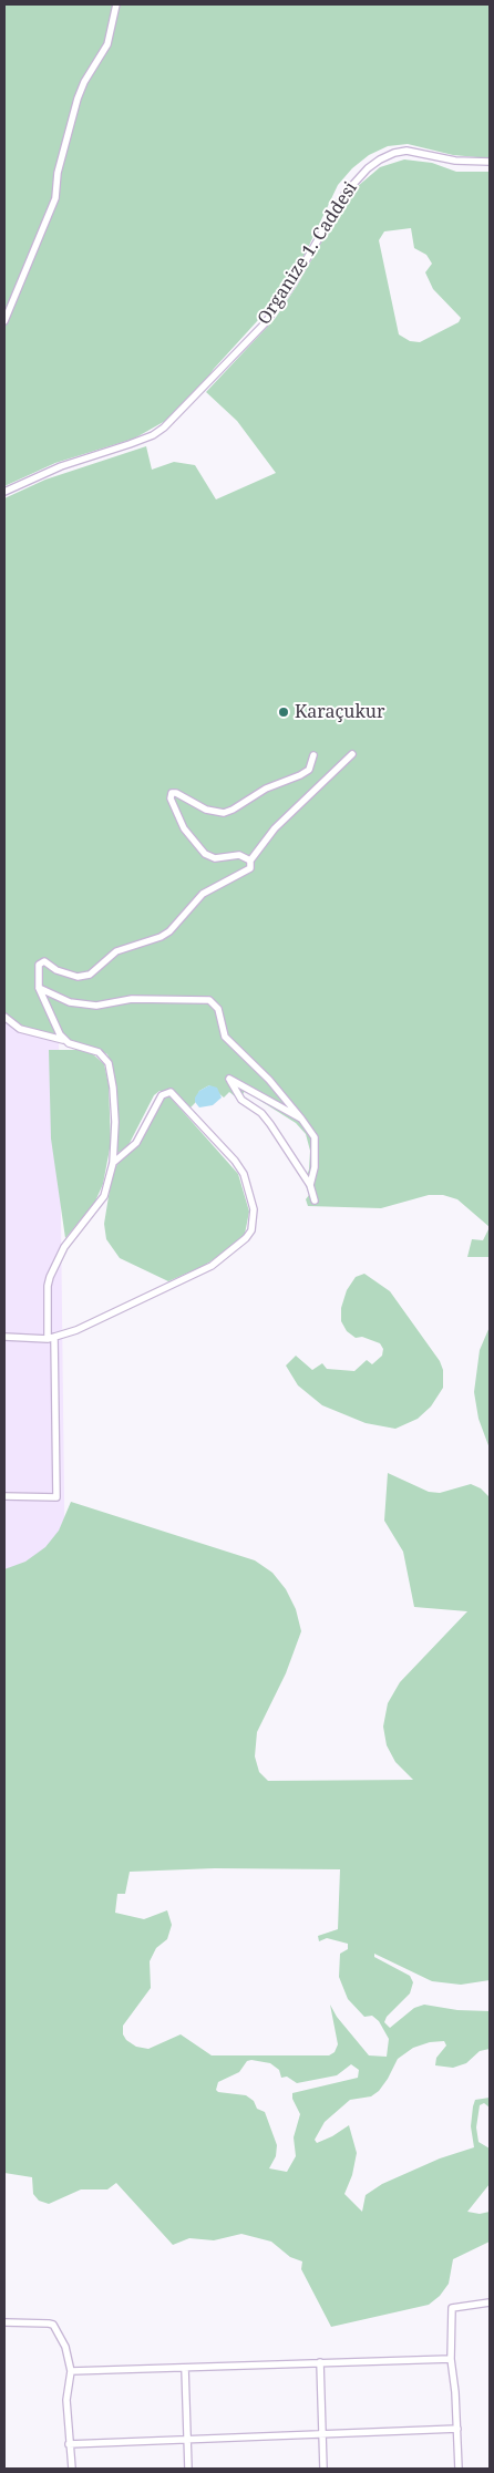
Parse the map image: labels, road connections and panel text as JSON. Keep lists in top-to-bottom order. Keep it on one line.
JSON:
{"streets":{"street":["Organize 1. Caddesi"]},"places":["Karaçukur"]}
